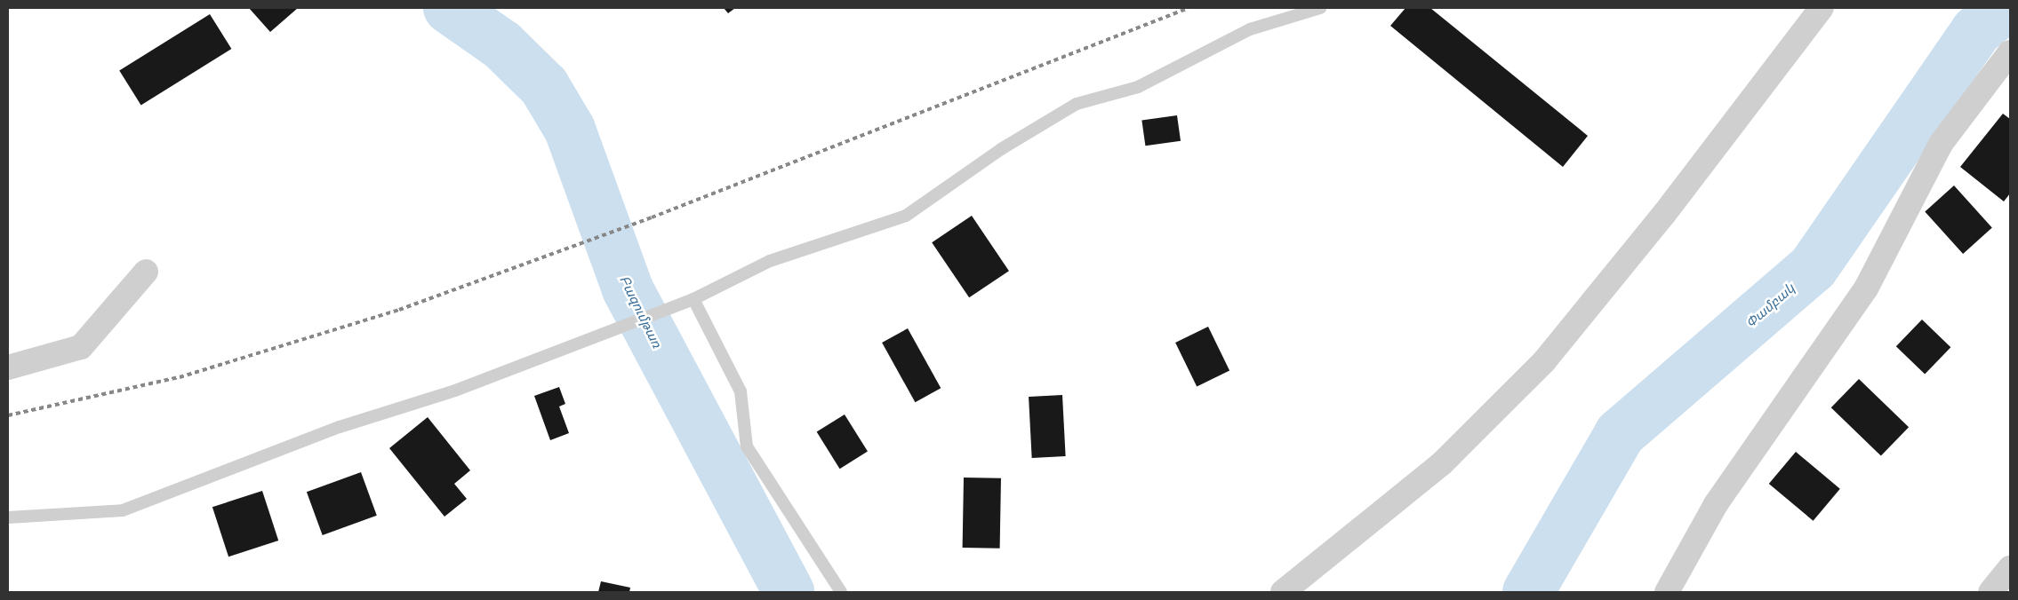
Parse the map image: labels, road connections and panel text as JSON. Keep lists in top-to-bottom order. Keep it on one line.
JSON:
{"water":["Փամբակ","Բազումթառ"]}
